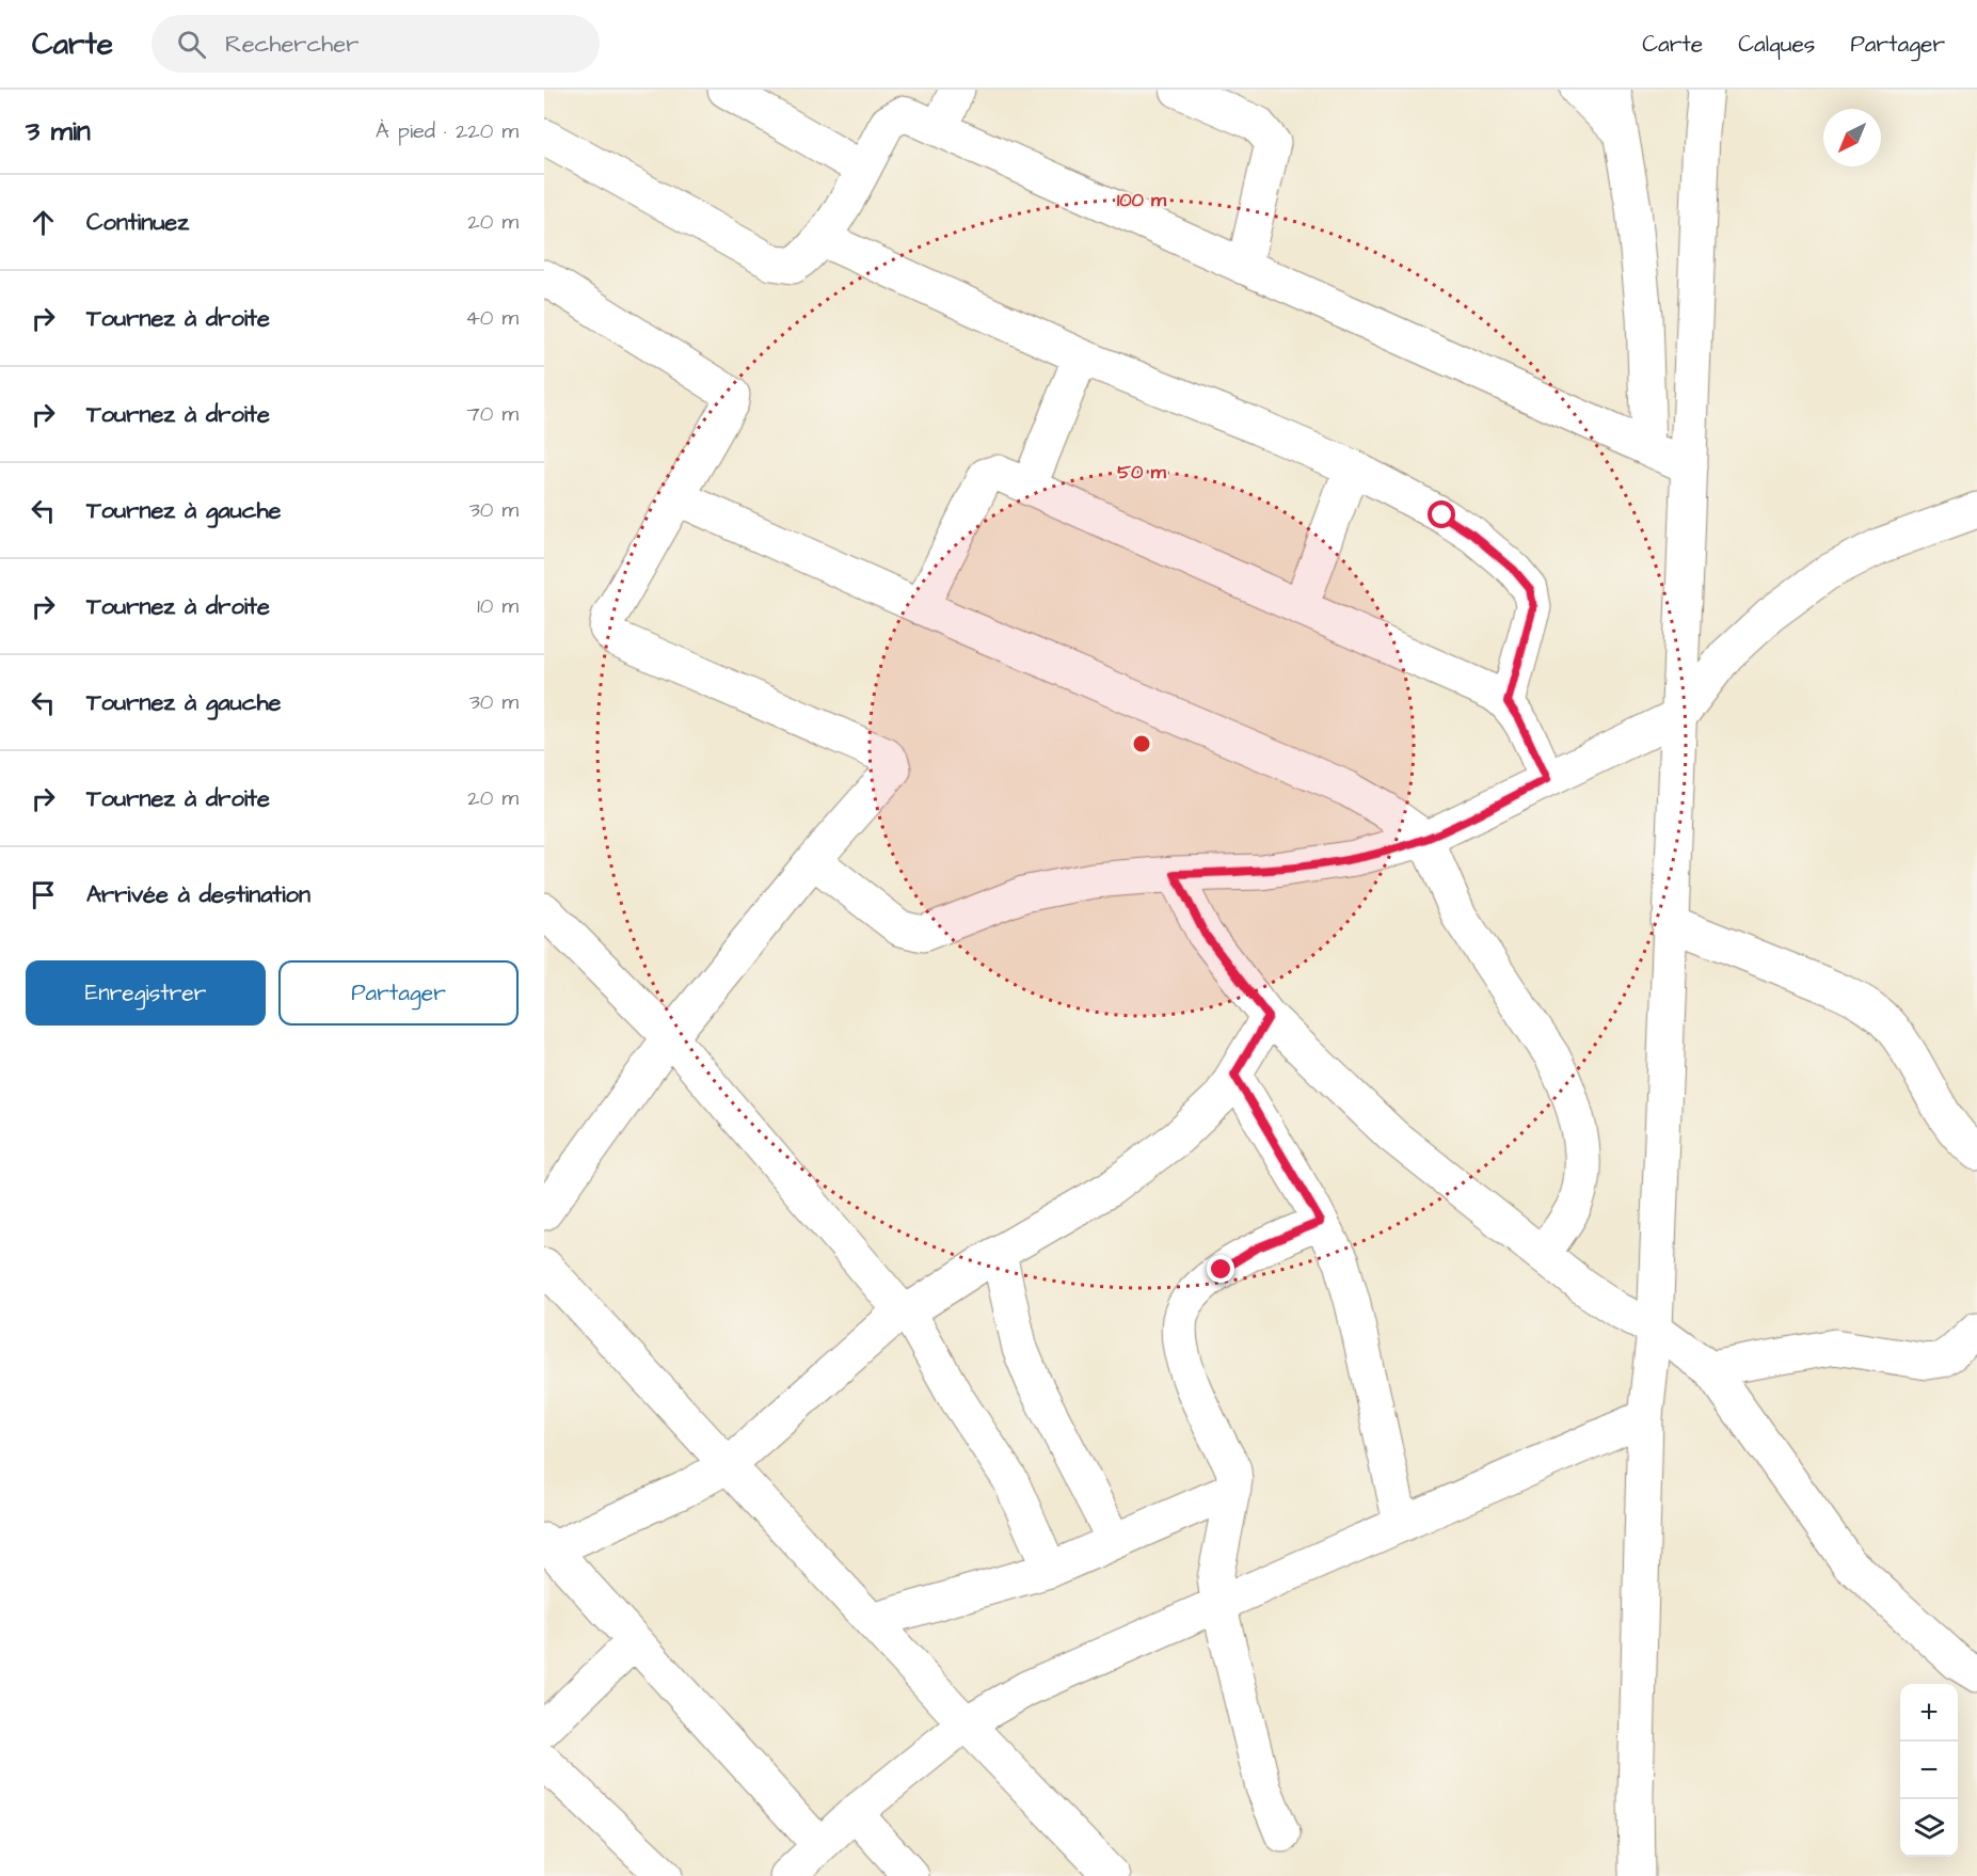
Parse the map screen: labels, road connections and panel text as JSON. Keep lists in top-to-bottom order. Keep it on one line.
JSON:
{"north":"bottom left","page":{"header":"Carte","search":"Rechercher","nav":["Carte","Calques","Partager"],"heading":["3 min","À pied · 220 m"],"list":[["Continuez","20 m"],["Tournez à droite","40 m"],["Tournez à droite","70 m"],["Tournez à gauche","30 m"],["Tournez à droite","10 m"],["Tournez à gauche","30 m"],["Tournez à droite","20 m"],"Arrivée à destination"],"buttons":["Enregistrer","Partager"],"map_buttons":["+","−"]},"rings":["100 m","50 m"]}
